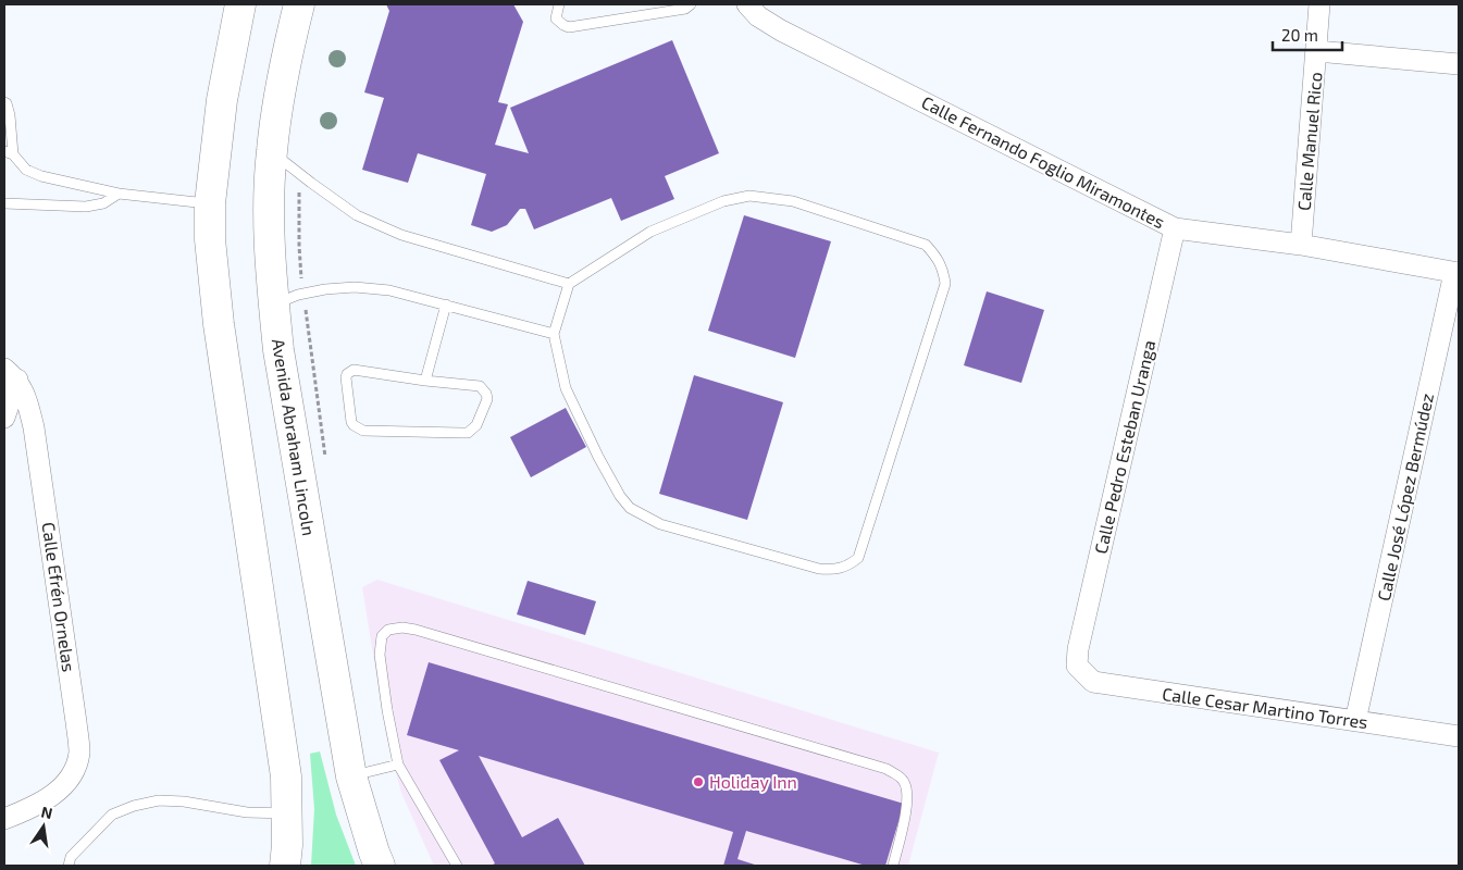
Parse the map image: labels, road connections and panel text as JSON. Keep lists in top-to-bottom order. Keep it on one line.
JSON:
{"streets":{"main road":["Avenida Abraham Lincoln"],"street":["Calle Manuel Rico","Calle Fernando Foglio Miramontes","Calle Pedro Esteban Uranga","Calle José López Bermúdez","Calle Efrén Ornelas","Calle Cesar Martino Torres"]},"crossings":[["Calle Manuel Rico","Calle Fernando Foglio Miramontes"],["Calle Fernando Foglio Miramontes","Calle Pedro Esteban Uranga"],["Calle Fernando Foglio Miramontes","Calle José López Bermúdez"],["Calle Pedro Esteban Uranga","Calle Cesar Martino Torres"],["Calle José López Bermúdez","Calle Cesar Martino Torres"]],"places":["Holiday Inn"],"scale_bar":"20 m","north":"top"}
